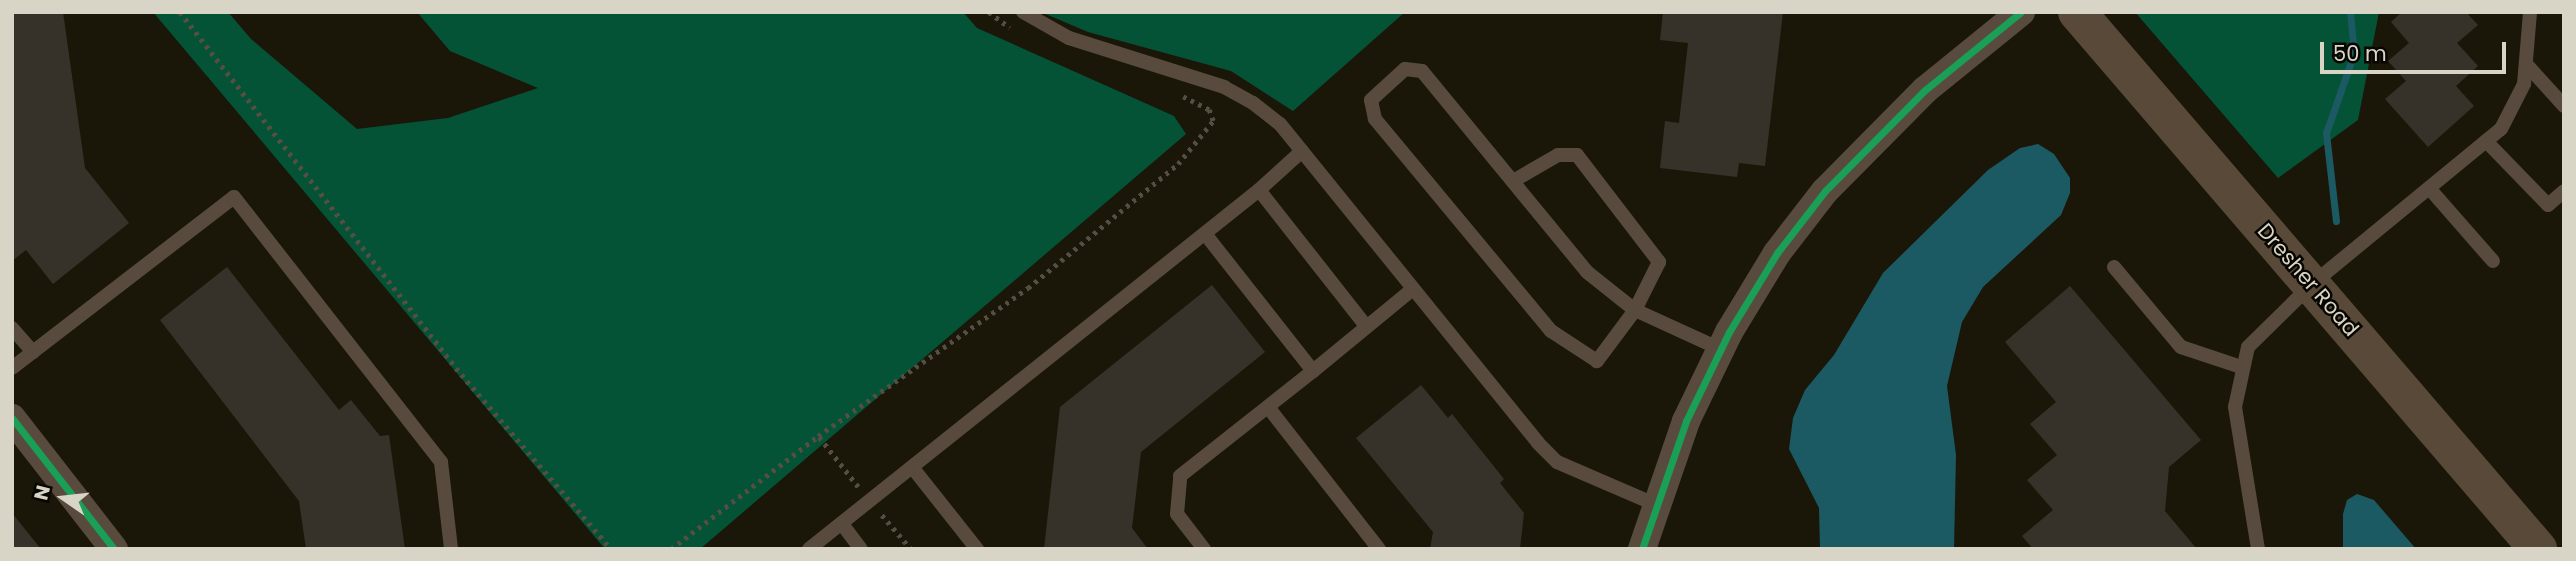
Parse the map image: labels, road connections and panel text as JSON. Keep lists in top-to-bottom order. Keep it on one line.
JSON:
{"streets":{"main road":["Dresher Road"]},"scale_bar":"50 m","north":"left"}
